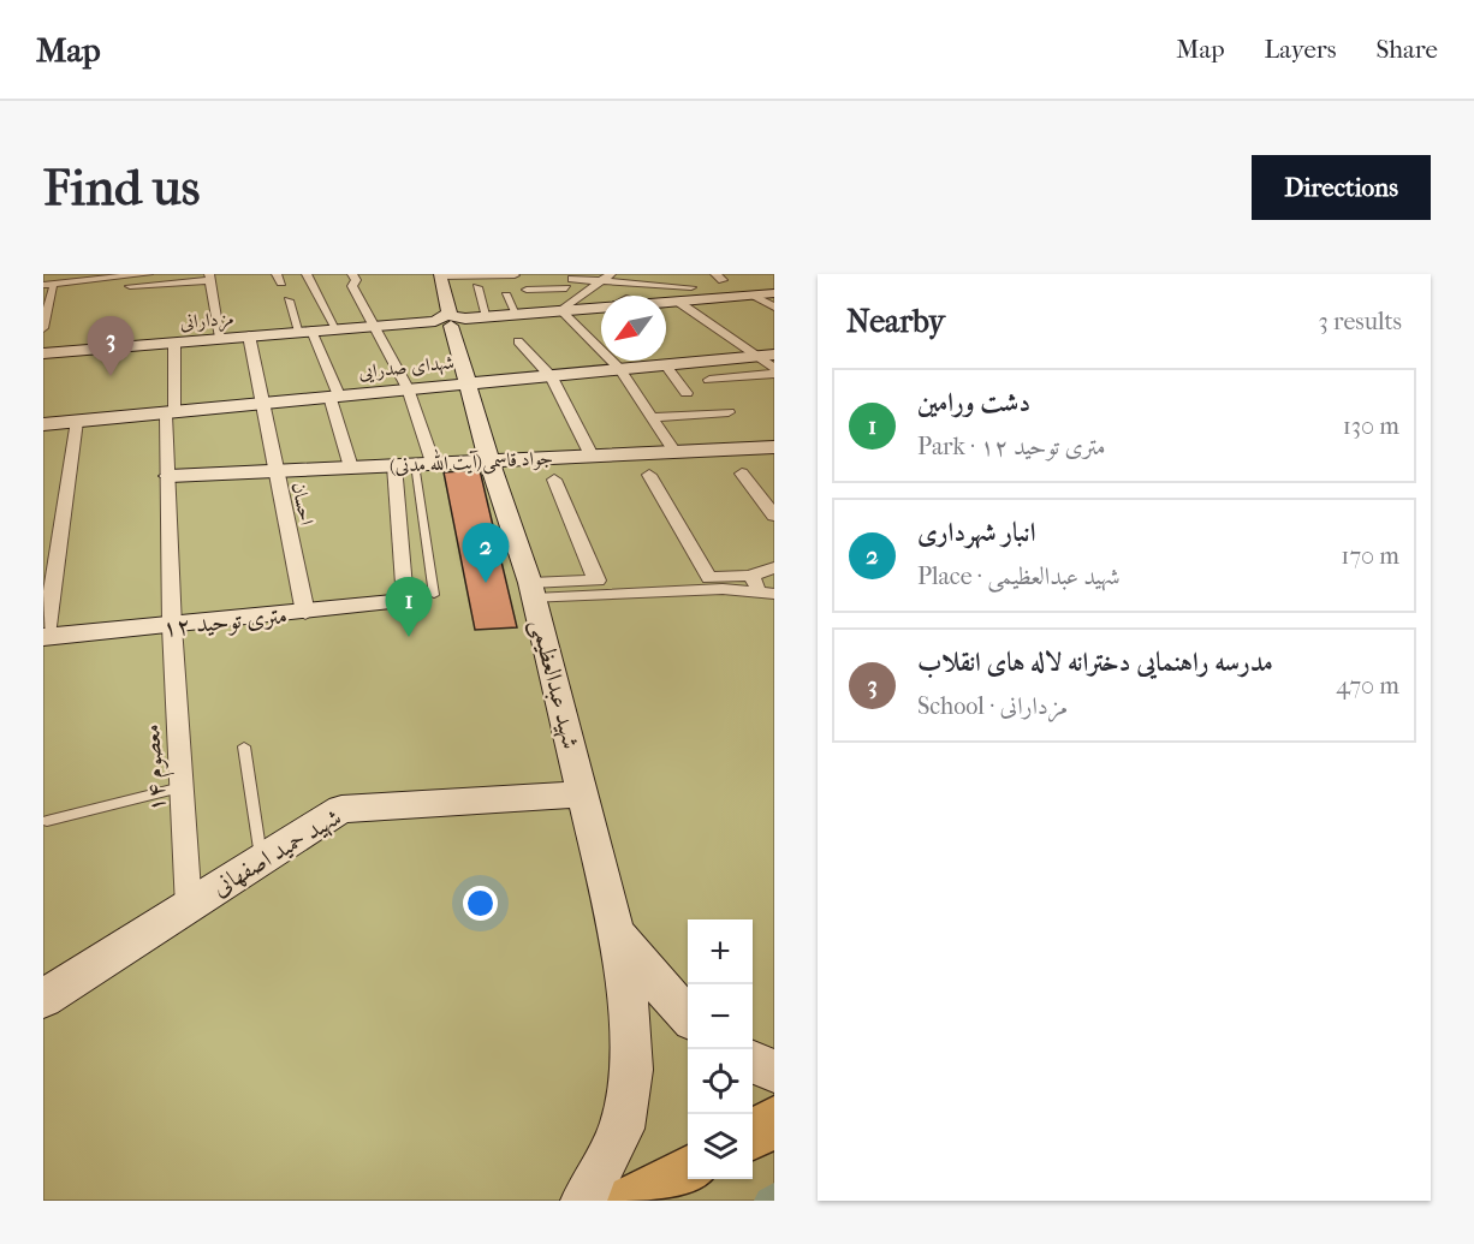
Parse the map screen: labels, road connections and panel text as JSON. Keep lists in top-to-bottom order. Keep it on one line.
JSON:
{"streets":{"street":["مزدارانی","شهدای صدرایی","جواد قاسمی(آیت الله مدنی)","احسان","۱۲ متری توحید","شهید عبدالعظیمی","۱۴ معصوم","شهید حمید اصفهانی"]},"crossings":[["مزدارانی","احسان"],["مزدارانی","شهید عبدالعظیمی"],["مزدارانی","۱۴ معصوم"],["شهدای صدرایی","احسان"],["شهدای صدرایی","شهید عبدالعظیمی"],["شهدای صدرایی","۱۴ معصوم"],["جواد قاسمی(آیت الله مدنی)","احسان"],["جواد قاسمی(آیت الله مدنی)","شهید عبدالعظیمی"],["جواد قاسمی(آیت الله مدنی)","۱۴ معصوم"],["احسان","۱۲ متری توحید"],["۱۲ متری توحید","۱۴ معصوم"],["شهید عبدالعظیمی","شهید حمید اصفهانی"],["۱۴ معصوم","شهید حمید اصفهانی"]],"north":"bottom left","page":{"header":"Map","nav":["Map","Layers","Share"],"buttons":"Directions","title":"Find us","heading":["Nearby","3 results"],"pins":["3","2","1"],"list":[{"mark":"1","name":"دشت ورامین","note":"Park · ۱۲ متری توحید","value":"130 m"},{"mark":"2","name":"انبار شهرداری","note":"Place · شهید عبدالعظیمی","value":"170 m"},{"mark":"3","name":"مدرسه راهنمایی دخترانه لاله های انقلاب","note":"School · مزدارانی","value":"470 m"}],"map_buttons":["+","−"]}}
